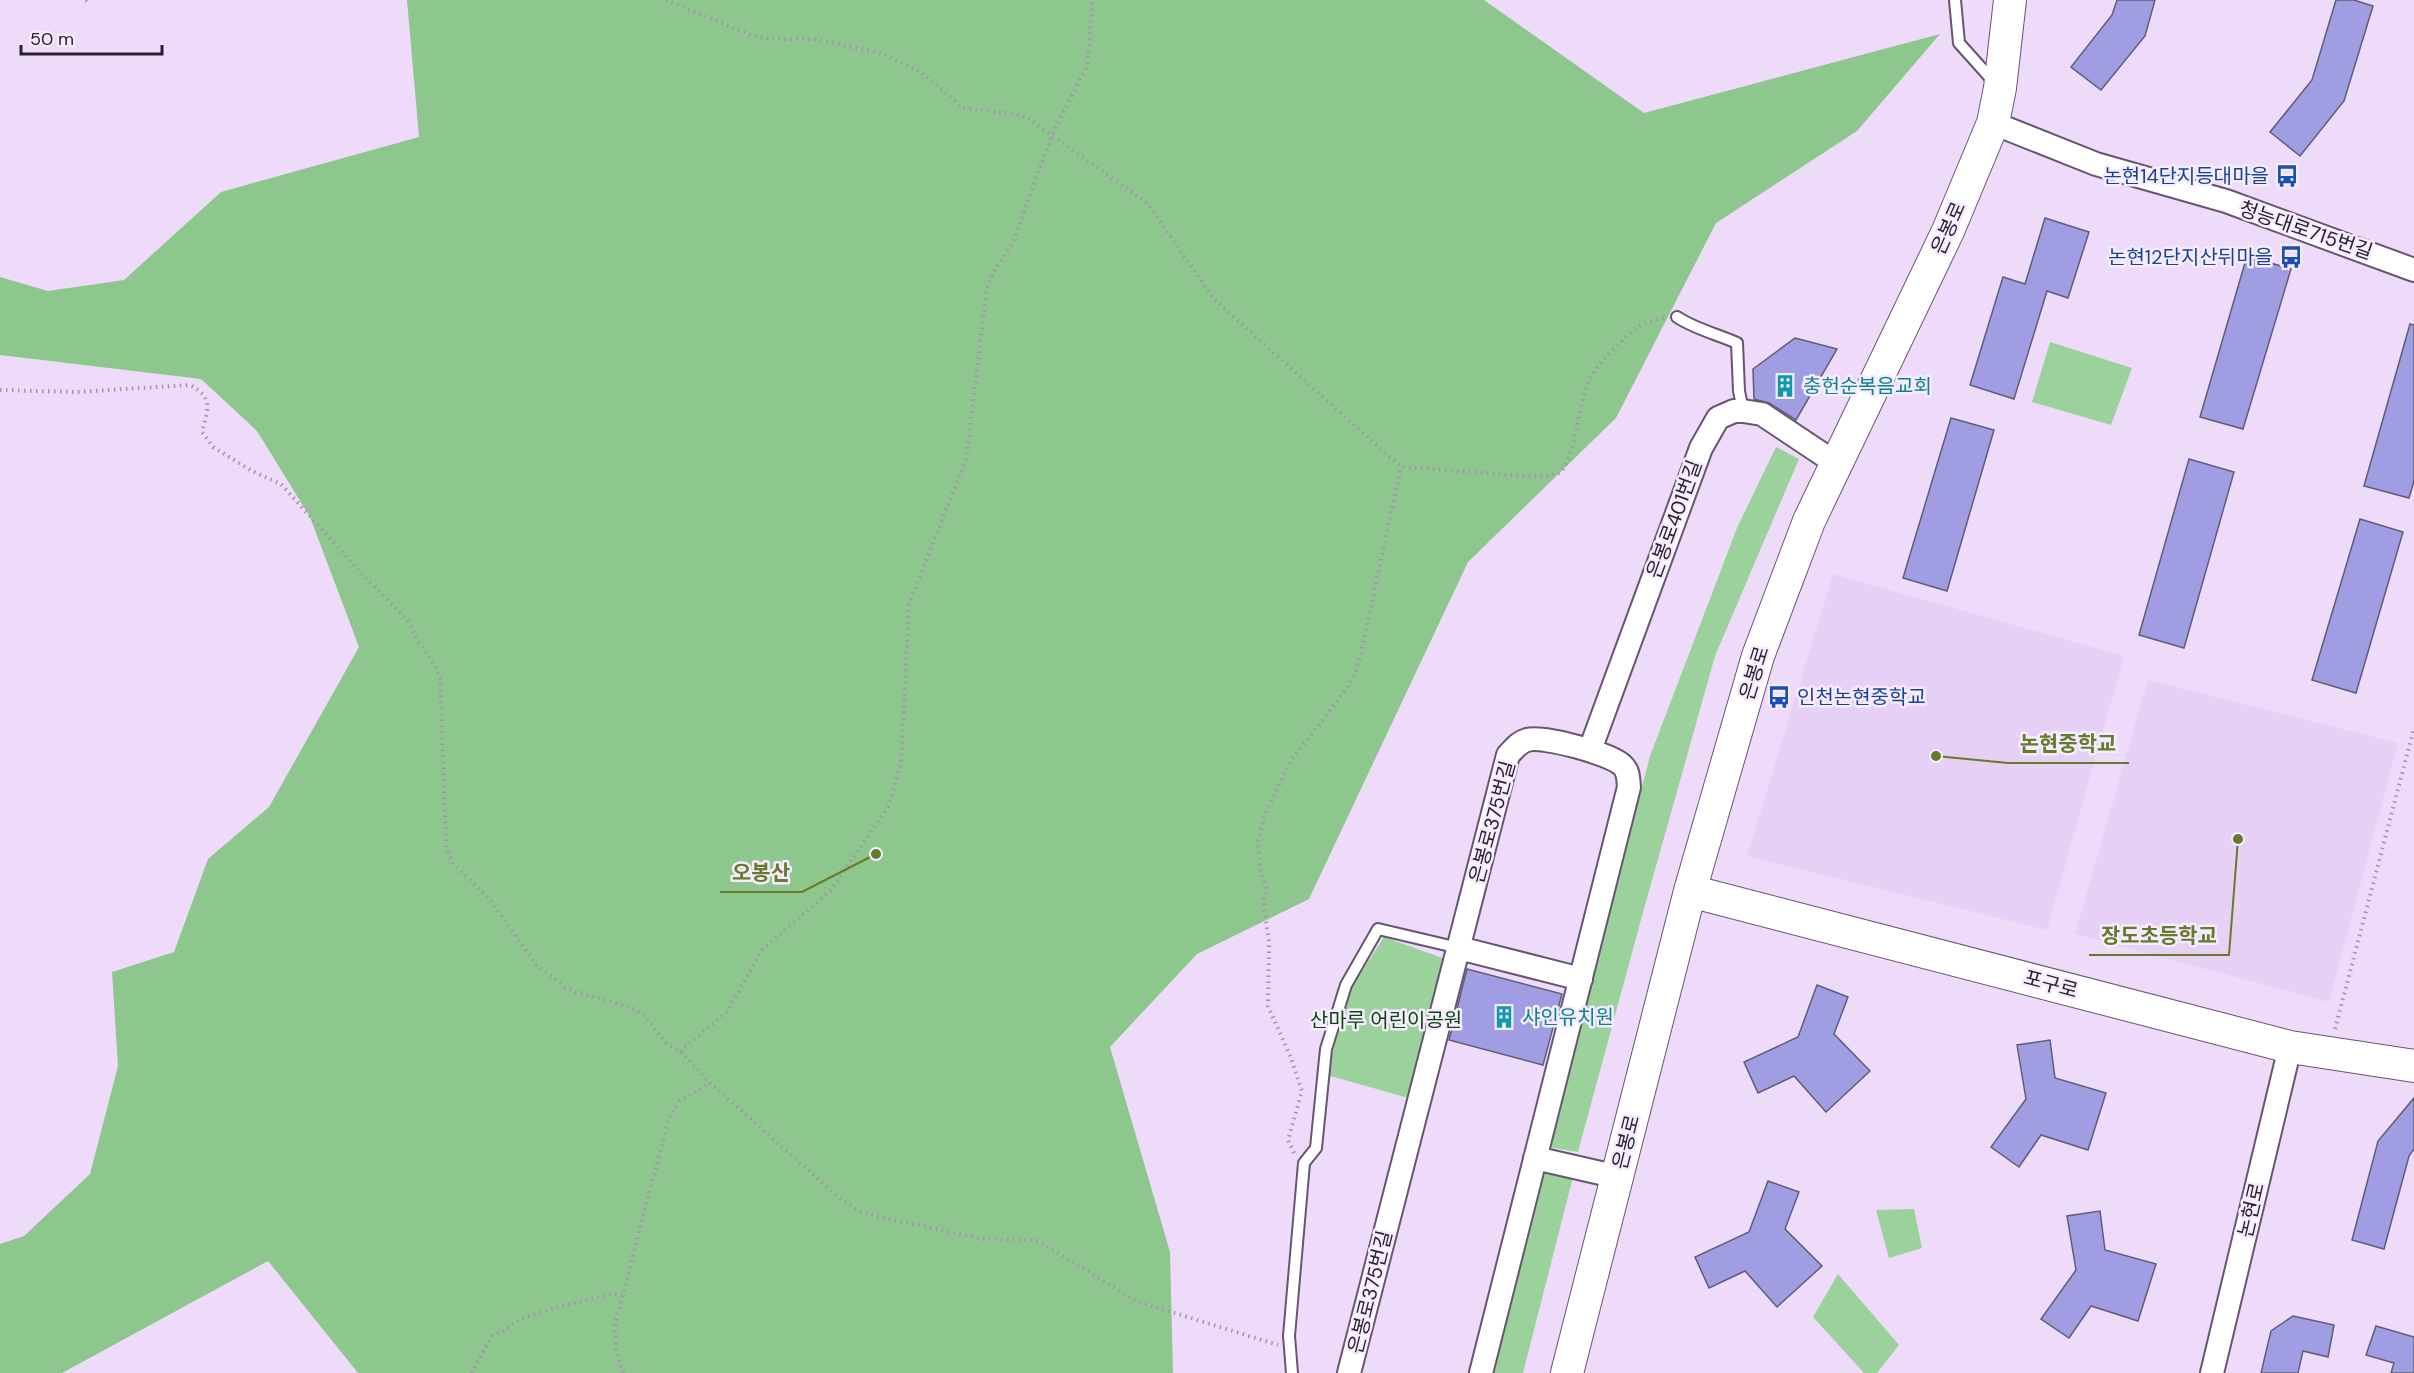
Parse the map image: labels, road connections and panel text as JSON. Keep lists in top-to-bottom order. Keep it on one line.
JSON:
{"streets":{"main road":["은봉로","포구로"],"street":["청능대로715번길","은봉로401번길","은봉로375번길","논현로"]},"crossings":[["은봉로","청능대로715번길"],["은봉로","포구로"],["은봉로401번길","은봉로375번길"],["포구로","논현로"]],"parks":["산마루 어린이공원"],"places":{"bus stop":["논현14단지등대마을","논현12단지산뒤마을","인천논현중학교"],"building":["충헌순복음교회","샤인유치원"],"other":["논현중학교","장도초등학교","오봉산"]},"scale_bar":"50 m"}
